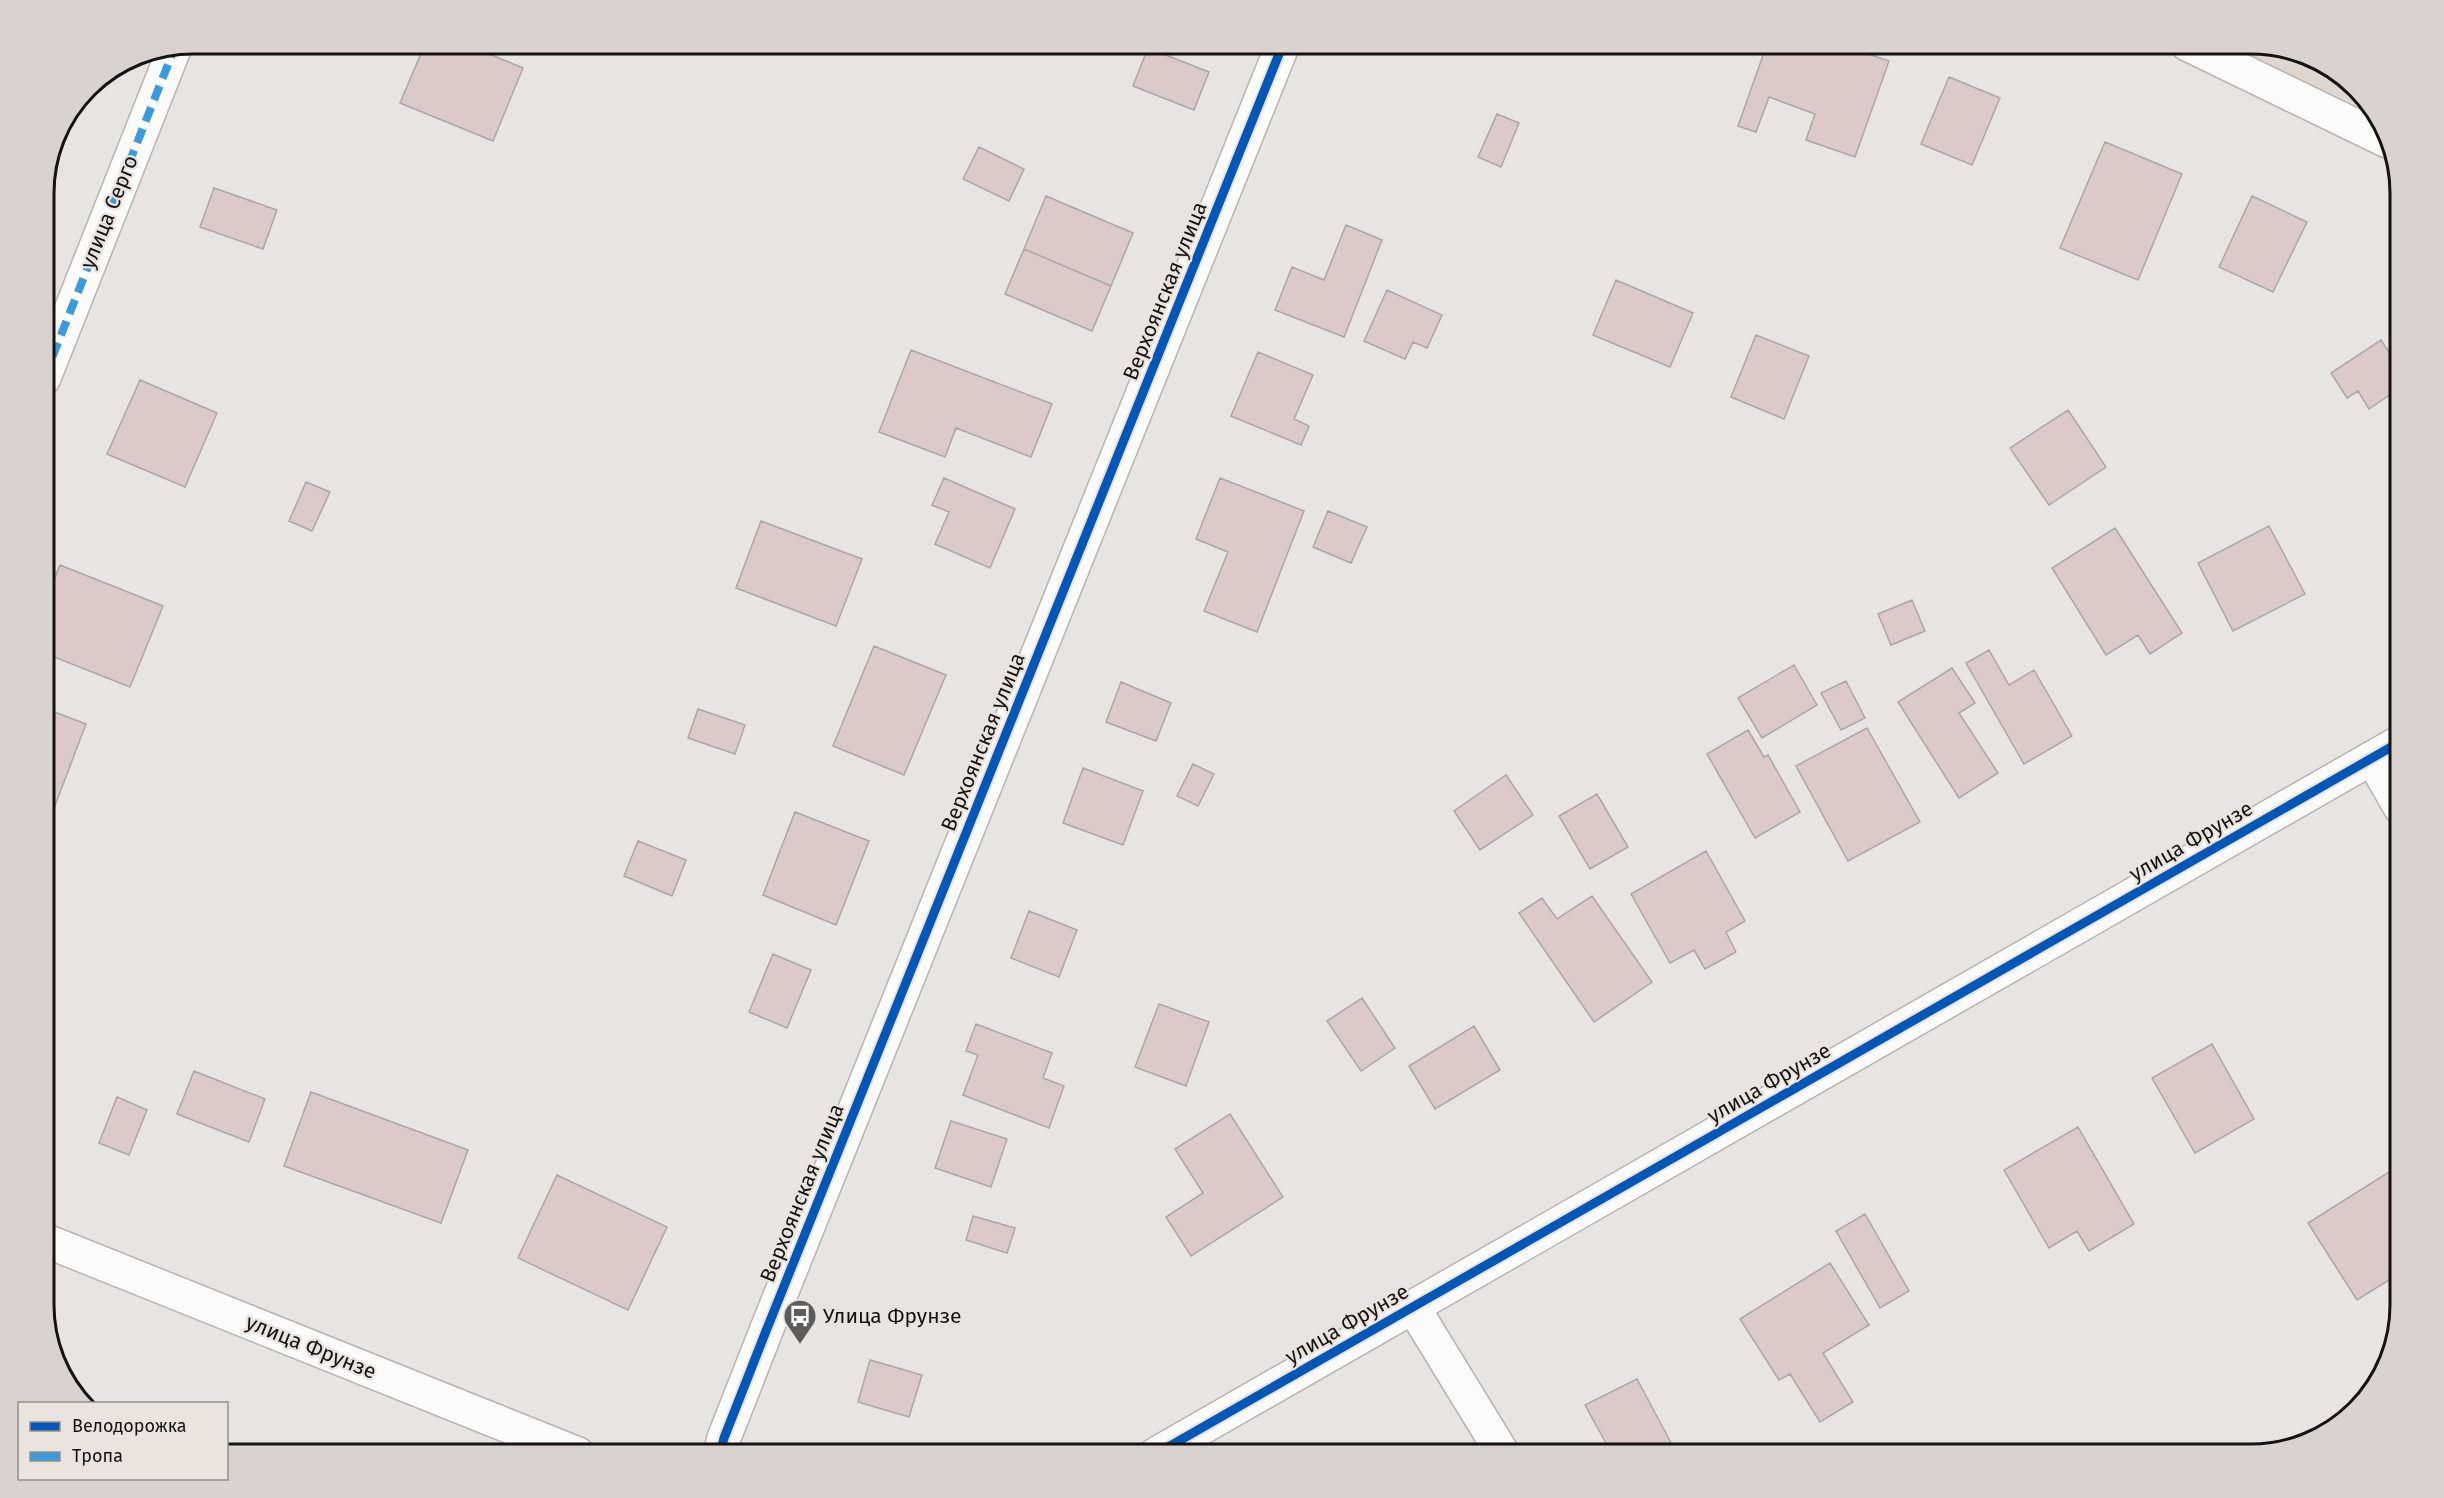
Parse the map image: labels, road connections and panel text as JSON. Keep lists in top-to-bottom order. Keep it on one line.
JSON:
{"streets":{"street":["улица Серго","Верхоянская улица","улица Фрунзе"]},"places":{"bus stop":["Улица Фрунзе"]},"legend":["Велодорожка","Тропа"]}
